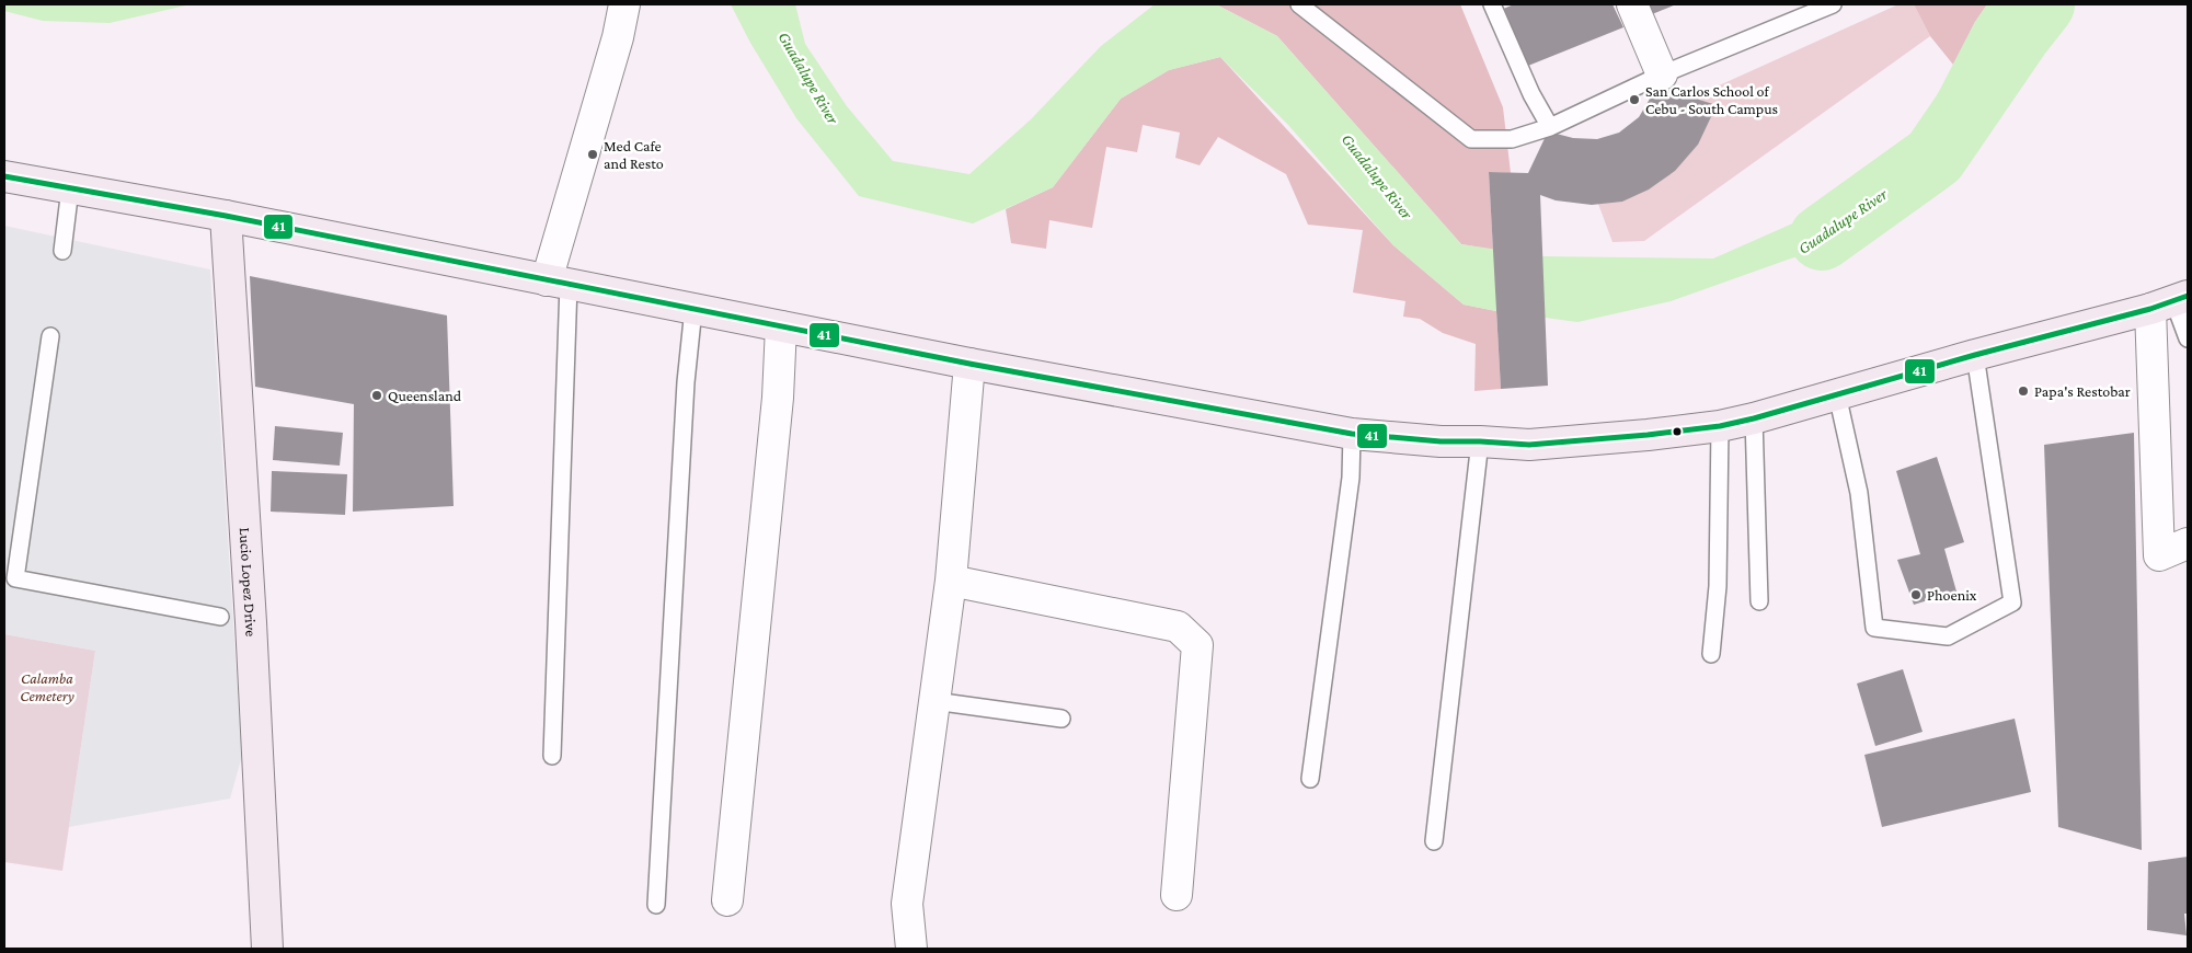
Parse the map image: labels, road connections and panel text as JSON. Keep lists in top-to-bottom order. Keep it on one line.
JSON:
{"streets":{"main road":["Lucio Lopez Drive"]},"water":["Guadalupe River"],"parks":["Calamba Cemetery"],"places":["San Carlos School of Cebu - South Campus","Med Cafe and Resto","Papa's Restobar","Queensland","Phoenix"],"lines":["transit line 41"]}
